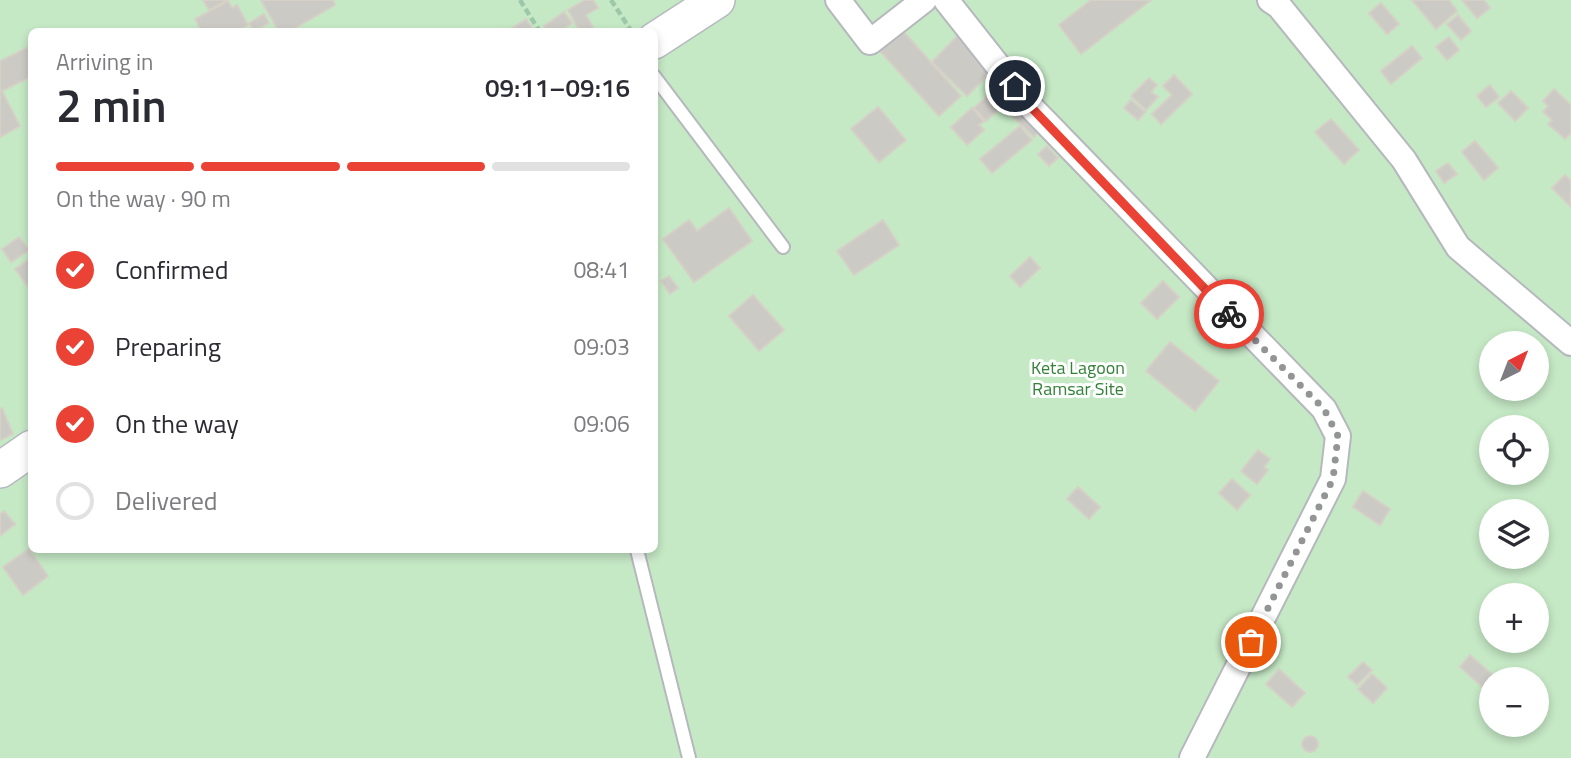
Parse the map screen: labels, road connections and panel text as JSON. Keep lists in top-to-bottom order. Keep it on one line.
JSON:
{"parks":["Keta Lagoon Ramsar Site"],"north":"top right","page":{"heading":["2 min","Arriving in","09:11–09:16"],"bar":"On the way · 90 m","list":[["Confirmed","08:41"],["Preparing","09:03"],["On the way","09:06"],"Delivered"],"map_buttons":["+","−"]}}
